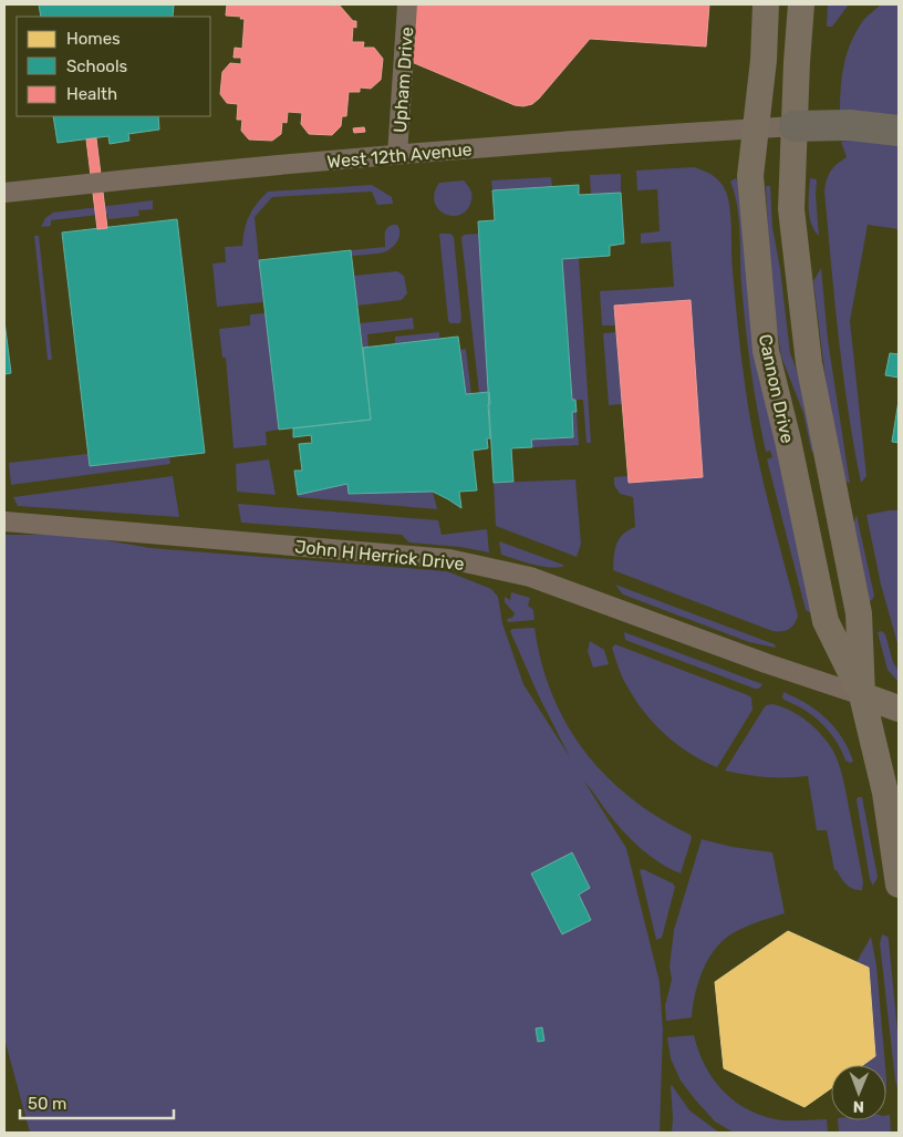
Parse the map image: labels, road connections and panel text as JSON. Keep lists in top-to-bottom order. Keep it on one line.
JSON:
{"streets":{"street":["Upham Drive","West 12th Avenue","Cannon Drive","John H Herrick Drive"]},"crossings":[["Upham Drive","West 12th Avenue"],["West 12th Avenue","Cannon Drive"],["Cannon Drive","John H Herrick Drive"]],"legend":["Homes","Schools","Health"],"scale_bar":"50 m","north":"bottom"}
